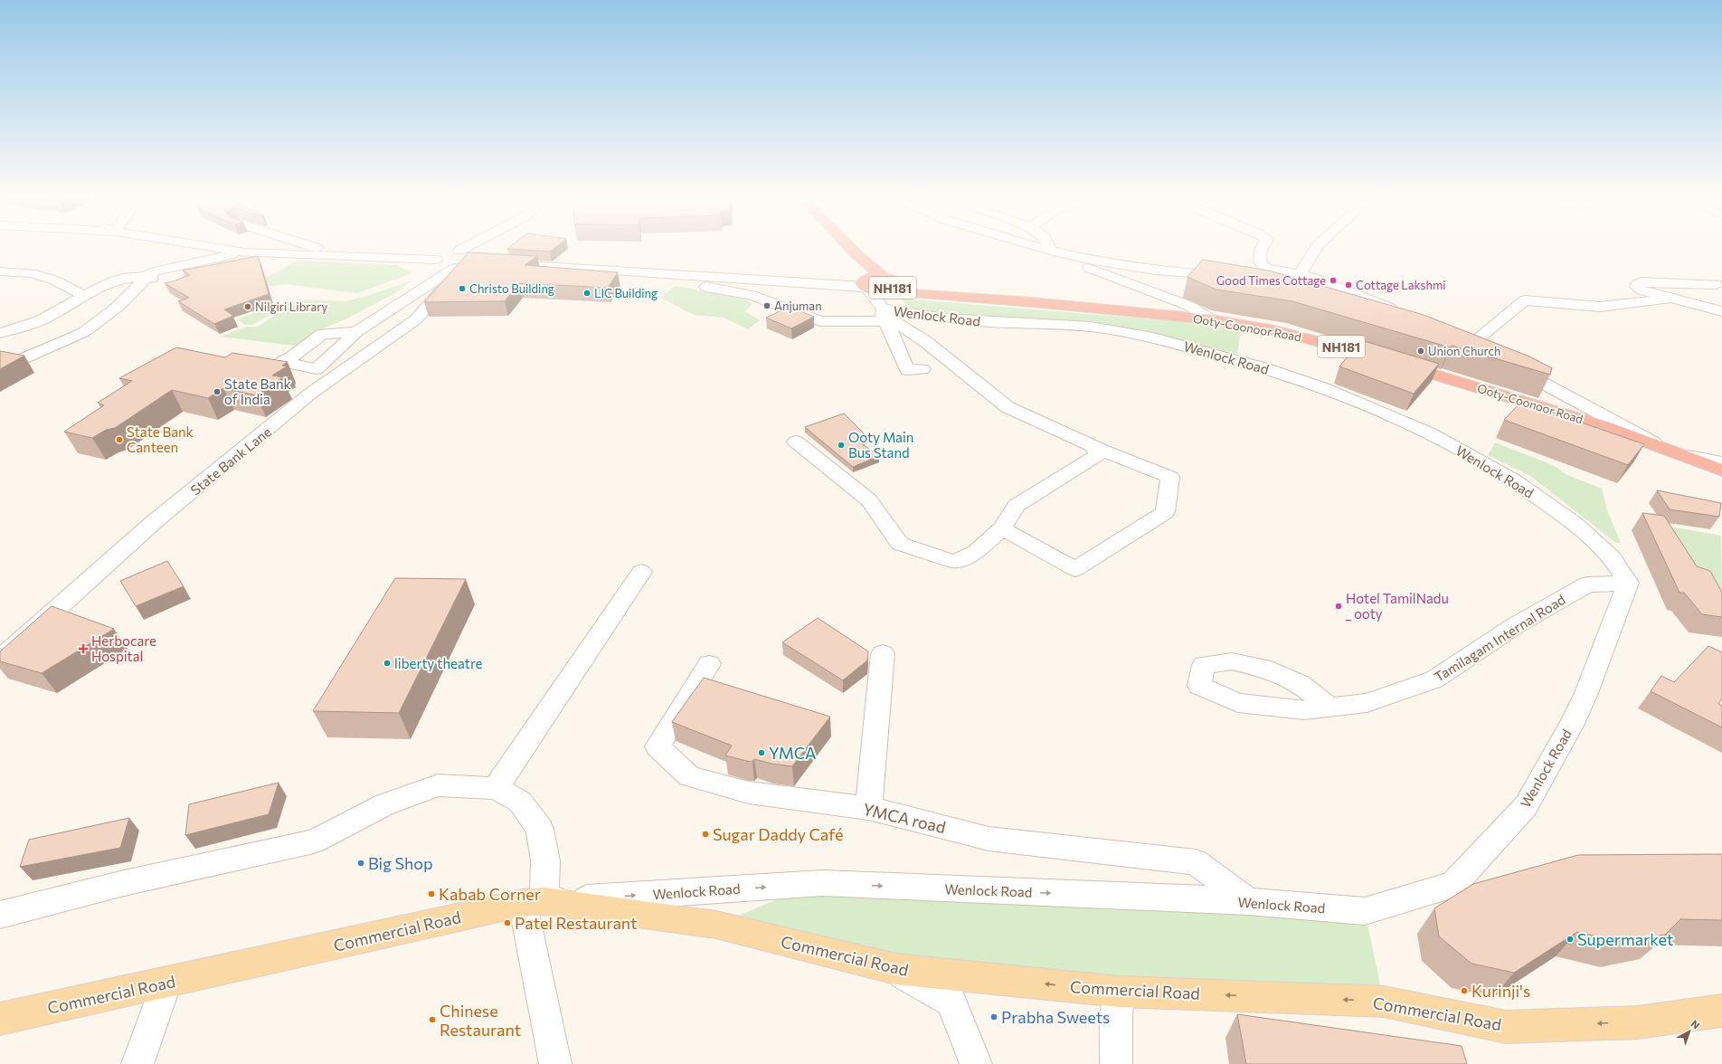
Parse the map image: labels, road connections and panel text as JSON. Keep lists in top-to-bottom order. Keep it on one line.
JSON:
{"streets":{"highway":["NH181","Ooty-Coonoor Road"],"main road":["Commercial Road"],"street":["Wenlock Road","State Bank Lane","Tamilagam Internal Road","YMCA road"]},"crossings":[["NH181","Wenlock Road"],["NH181","Ooty-Coonoor Road"],["Wenlock Road","Ooty-Coonoor Road"],["Wenlock Road","Tamilagam Internal Road"],["Wenlock Road","YMCA road"],["Wenlock Road","Commercial Road"]],"one_way":["Commercial Road"],"places":{"other":["Good Times Cottage","Cottage Lakshmi","Christo Building","LIC Building","Anjuman","Nilgiri Library","Union Church","State Bank of India","State Bank Canteen","Ooty Main Bus Stand","Hotel TamilNadu _ ooty","liberty theatre","YMCA","Sugar Daddy Café","Big Shop","Kabab Corner","Patel Restaurant","Supermarket","Kurinji's","Prabha Sweets","Chinese Restaurant"],"health":["Herbocare Hospital"]},"north":"top right"}
